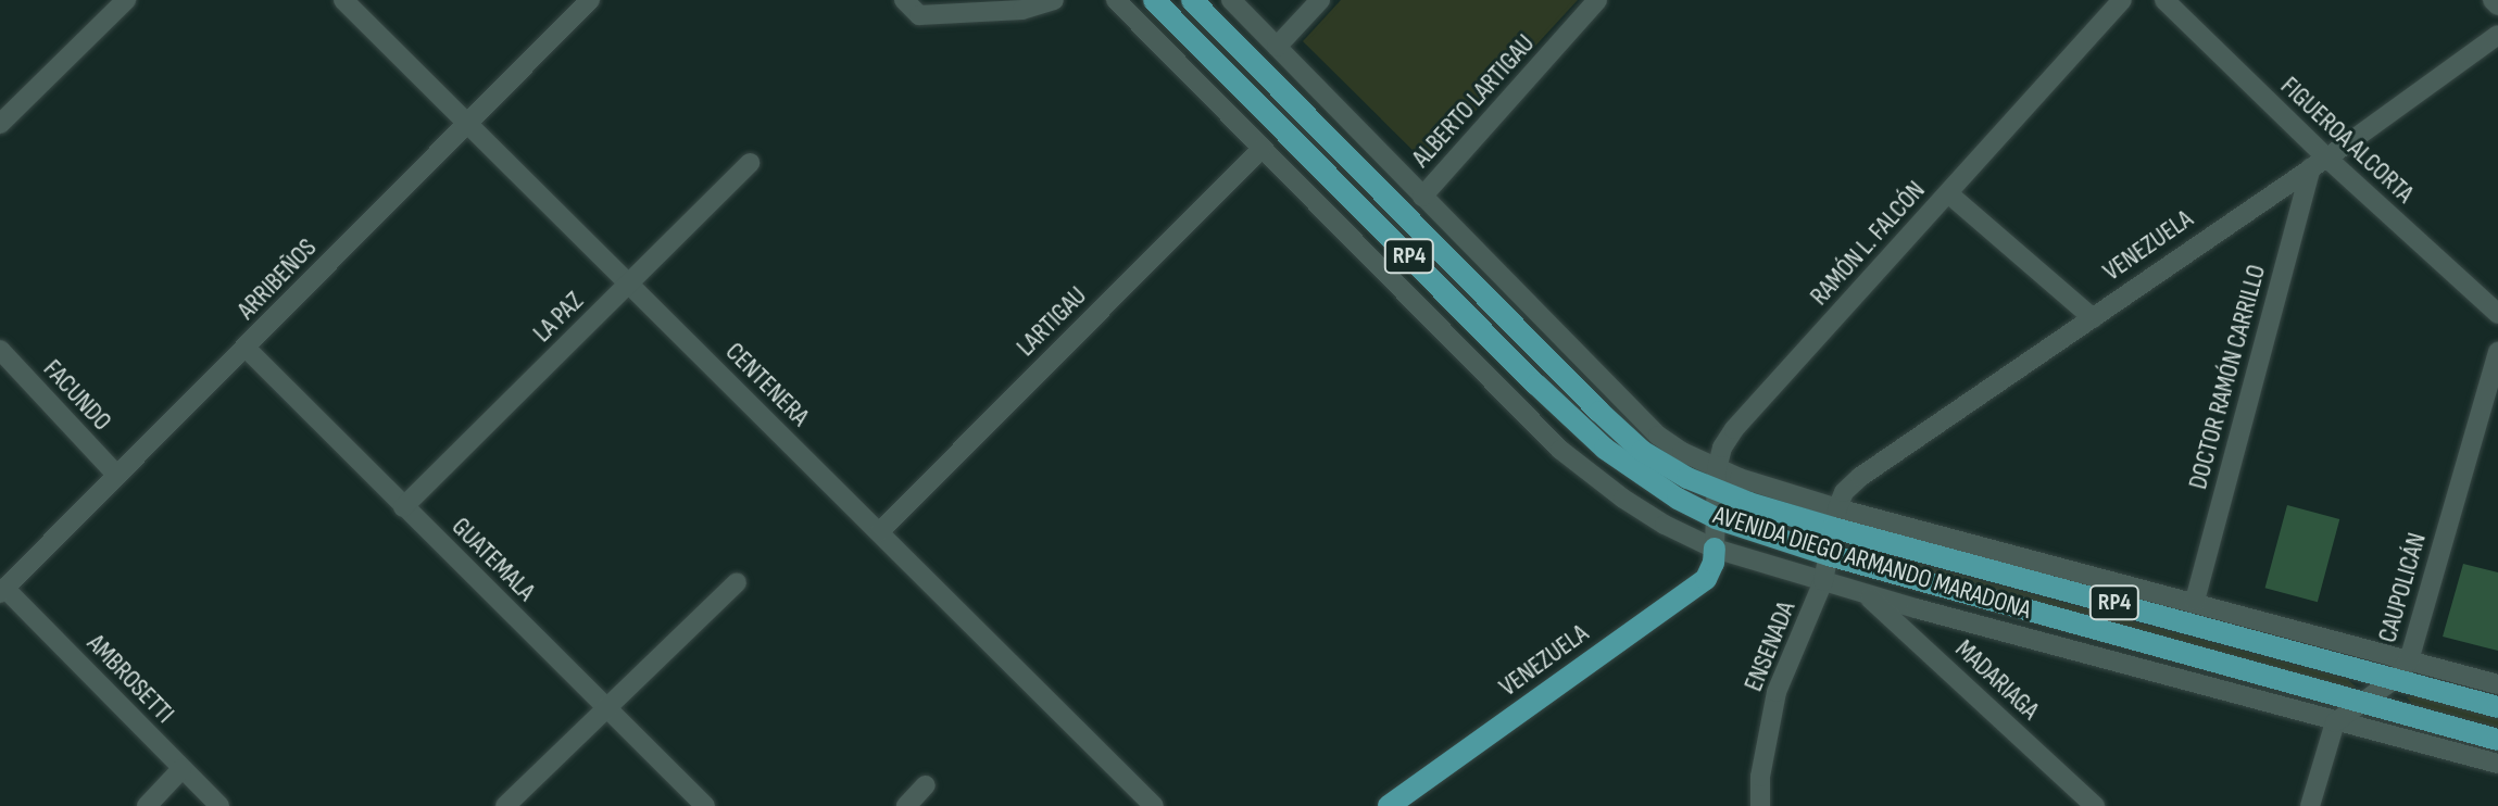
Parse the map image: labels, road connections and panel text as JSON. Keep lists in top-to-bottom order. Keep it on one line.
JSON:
{"streets":{"main road":["VENEZUELA","RP4","AVENIDA DIEGO ARMANDO MARADONA"],"street":["ALBERTO LARTIGAU","FIGUEROA ALCORTA","RAMÓN L. FALCÓN","ARRIBEÑOS","LA PAZ","LARTIGAU","DOCTOR RAMÓN CARRILLO","CENTENERA","FACUNDO","GUATEMALA","CAUPOLICÁN","ENSENADA","AMBROSETTI","MADARIAGA"]},"crossings":[["ALBERTO LARTIGAU","AVENIDA DIEGO ARMANDO MARADONA"],["FIGUEROA ALCORTA","VENEZUELA"],["FIGUEROA ALCORTA","DOCTOR RAMÓN CARRILLO"],["RAMÓN L. FALCÓN","VENEZUELA"],["RAMÓN L. FALCÓN","AVENIDA DIEGO ARMANDO MARADONA"],["VENEZUELA","DOCTOR RAMÓN CARRILLO"],["VENEZUELA","AVENIDA DIEGO ARMANDO MARADONA"],["VENEZUELA","ENSENADA"],["ARRIBEÑOS","CENTENERA"],["ARRIBEÑOS","FACUNDO"],["ARRIBEÑOS","GUATEMALA"],["ARRIBEÑOS","AMBROSETTI"],["LA PAZ","CENTENERA"],["LA PAZ","GUATEMALA"],["LARTIGAU","CENTENERA"],["LARTIGAU","AVENIDA DIEGO ARMANDO MARADONA"],["DOCTOR RAMÓN CARRILLO","AVENIDA DIEGO ARMANDO MARADONA"],["AVENIDA DIEGO ARMANDO MARADONA","CAUPOLICÁN"],["AVENIDA DIEGO ARMANDO MARADONA","ENSENADA"],["AVENIDA DIEGO ARMANDO MARADONA","MADARIAGA"]]}
